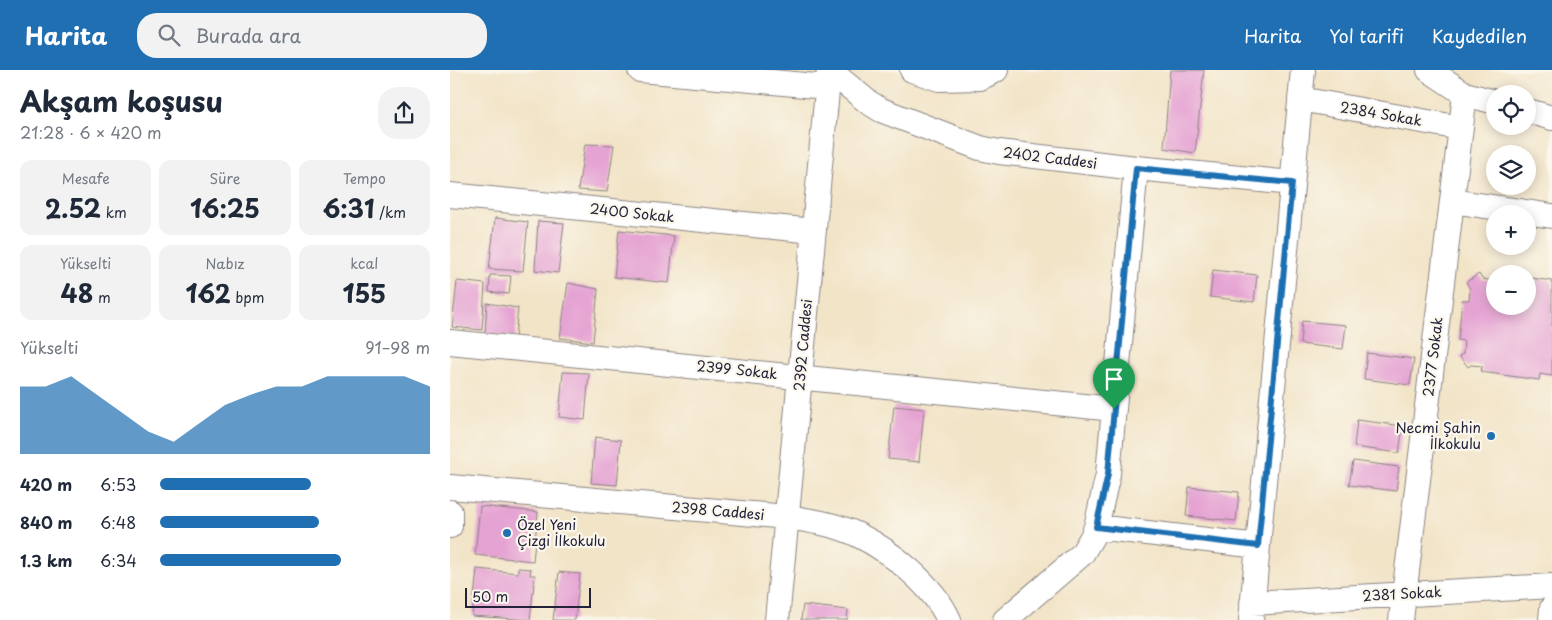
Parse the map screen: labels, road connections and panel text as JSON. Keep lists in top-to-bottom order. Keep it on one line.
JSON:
{"streets":{"street":["2384 Sokak","2402 Caddesi","2400 Sokak","2392 Caddesi","2377 Sokak","2399 Sokak","2398 Caddesi","2381 Sokak"]},"crossings":[["2384 Sokak","2377 Sokak"],["2402 Caddesi","2392 Caddesi"],["2400 Sokak","2392 Caddesi"],["2392 Caddesi","2399 Sokak"],["2392 Caddesi","2398 Caddesi"],["2377 Sokak","2381 Sokak"]],"places":["Necmi Şahin İlkokulu","Özel Yeni Çizgi İlkokulu"],"scale_bar":"50 m","page":{"header":"Harita","search":"Burada ara","nav":["Harita","Yol tarifi","Kaydedilen"],"heading":["Akşam koşusu","21:28 · 6 × 420 m"],"map_buttons":["+","−"],"stats":[["Mesafe","2.52 km"],["Süre","16:25"],["Tempo","6:31 /km"],["Yükselti","48 m"],["Nabız","162 bpm"],["kcal","155"]],"chart":["Yükselti","91–98 m"],"list":[{"name":"420 m","note":"6:53"},{"name":"840 m","note":"6:48"},{"name":"1.3 km","note":"6:34"}],"scale":"50 m"}}
